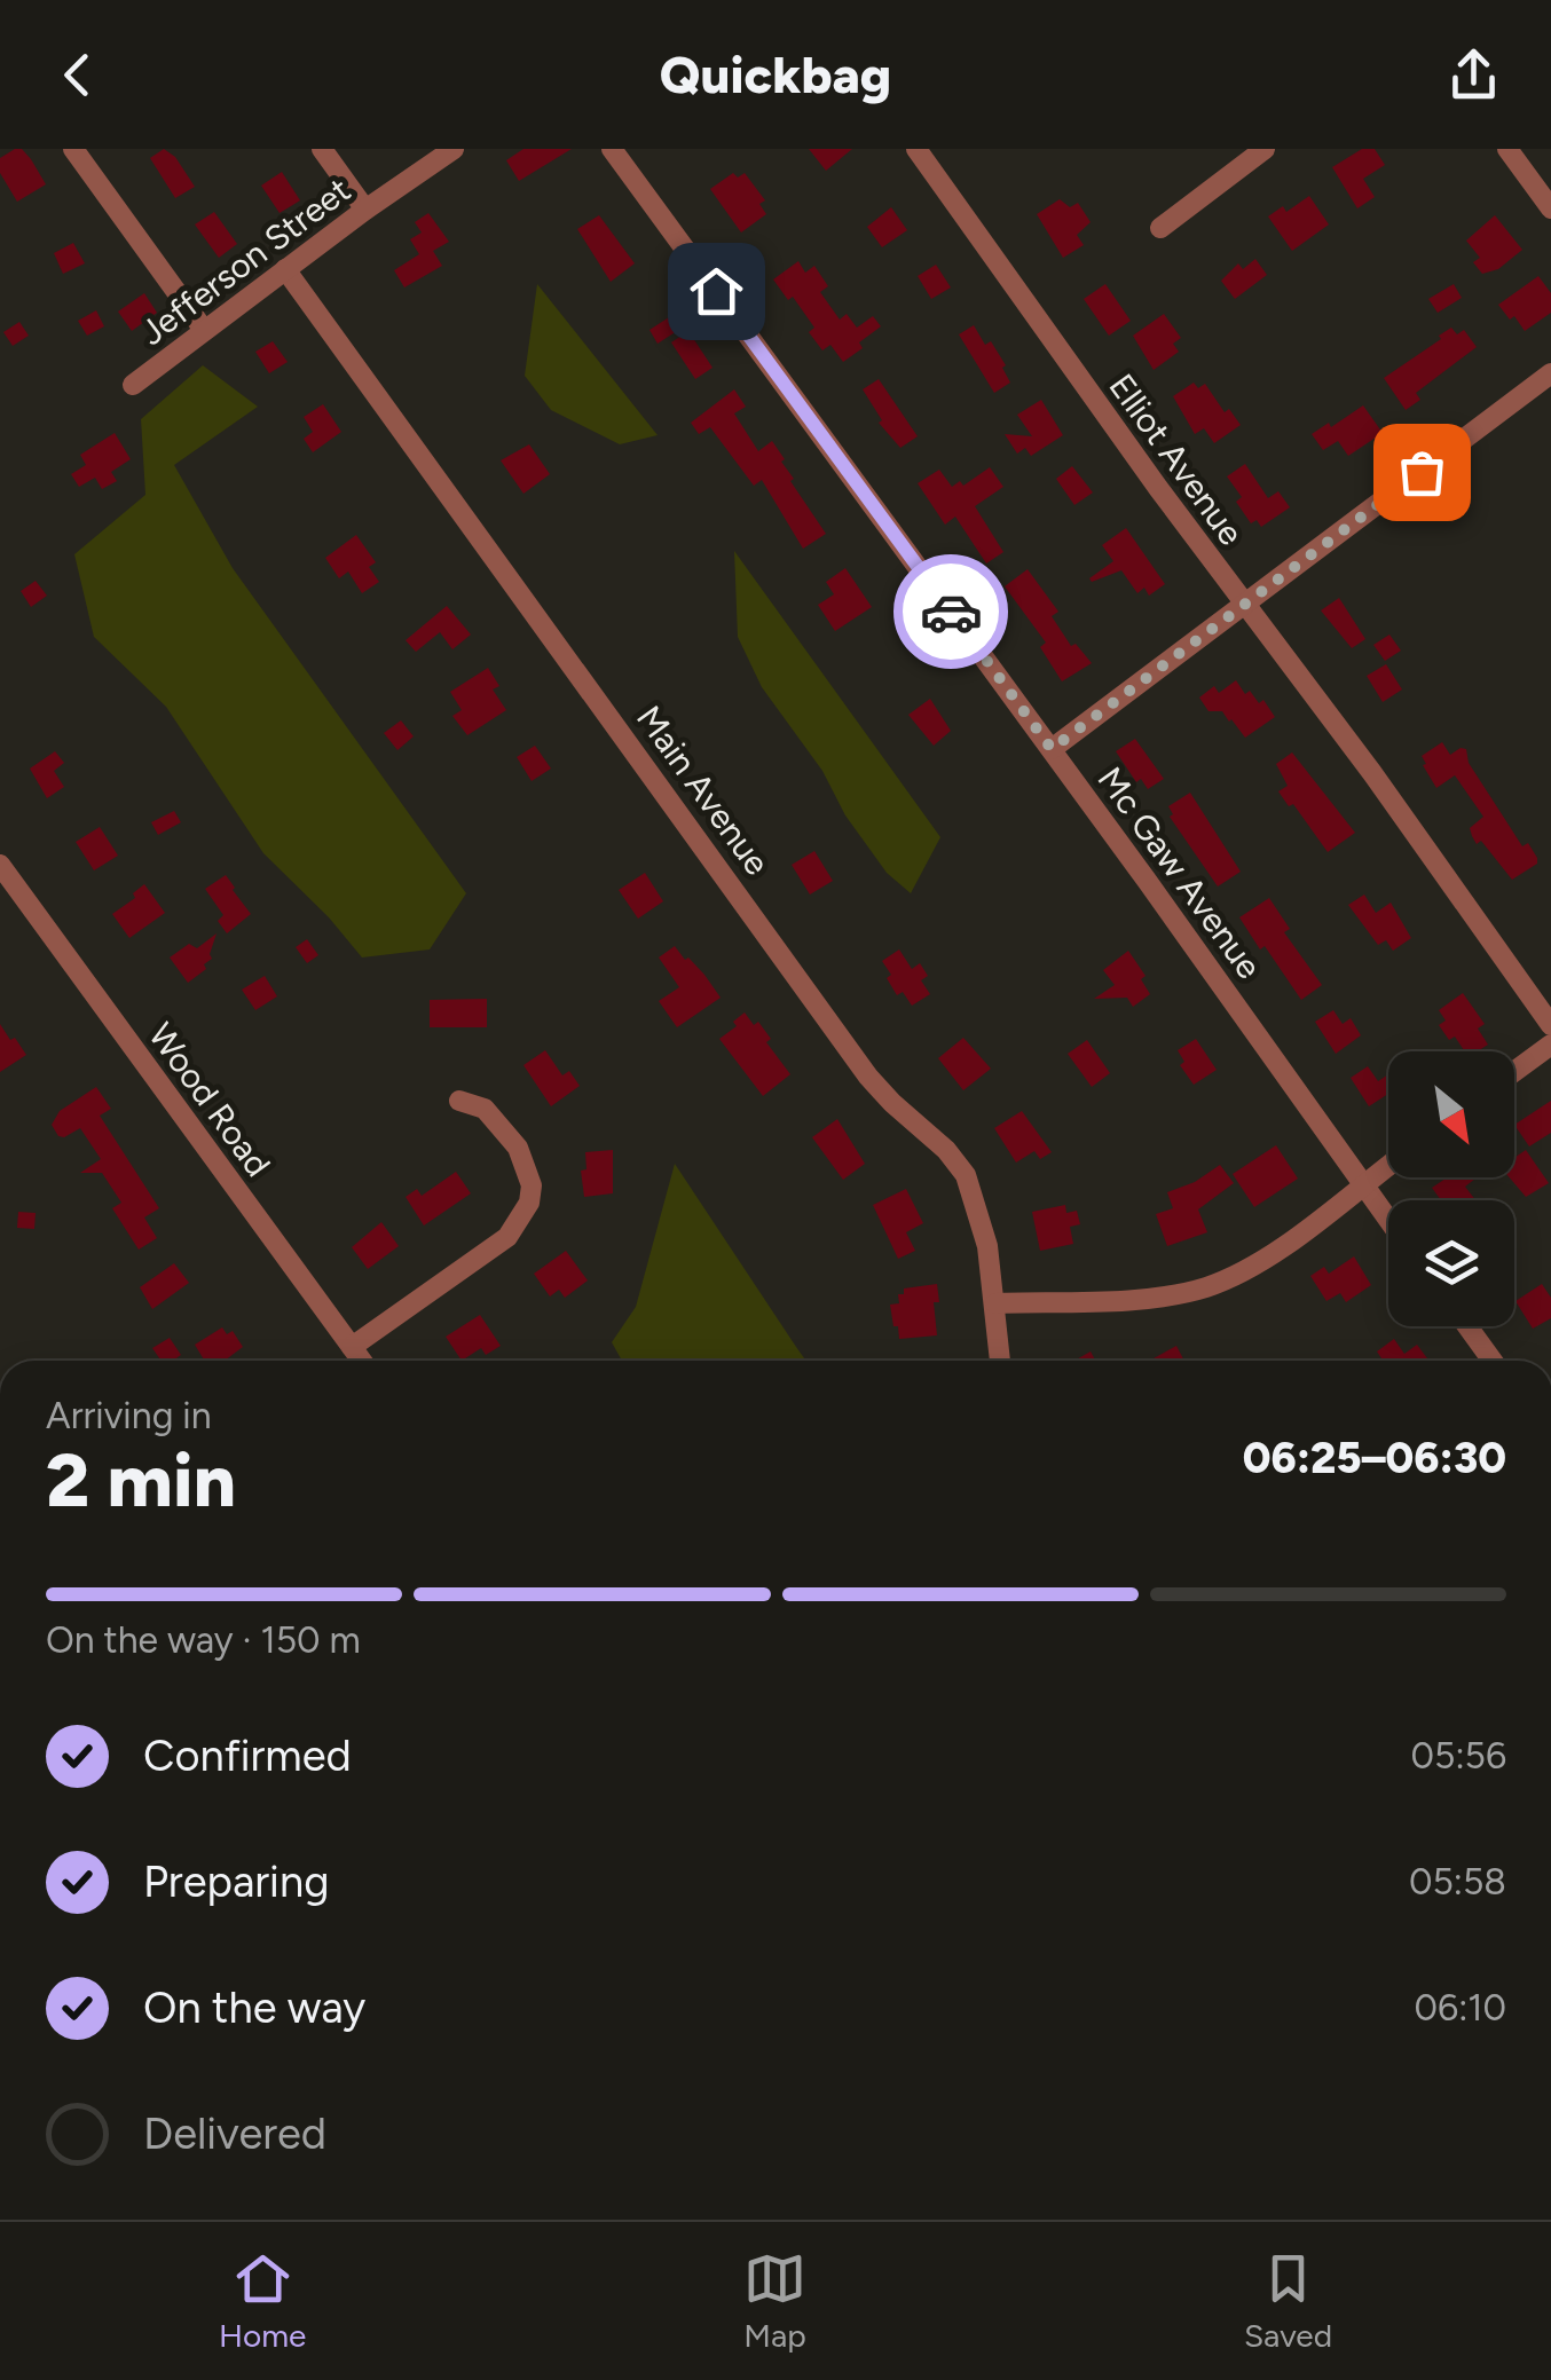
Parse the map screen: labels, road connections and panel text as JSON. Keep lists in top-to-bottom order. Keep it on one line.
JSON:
{"streets":{"street":["Jefferson Street","Elliot Avenue","Main Avenue","Mc Gaw Avenue","Wood Road"]},"crossings":[["Jefferson Street","Main Avenue"]],"north":"bottom right","page":{"header":"Quickbag","heading":["2 min","Arriving in","06:25–06:30"],"bar":"On the way · 150 m","list":[["Confirmed","05:56"],["Preparing","05:58"],["On the way","06:10"],"Delivered"],"tabs":["Home","Map","Saved"]}}
